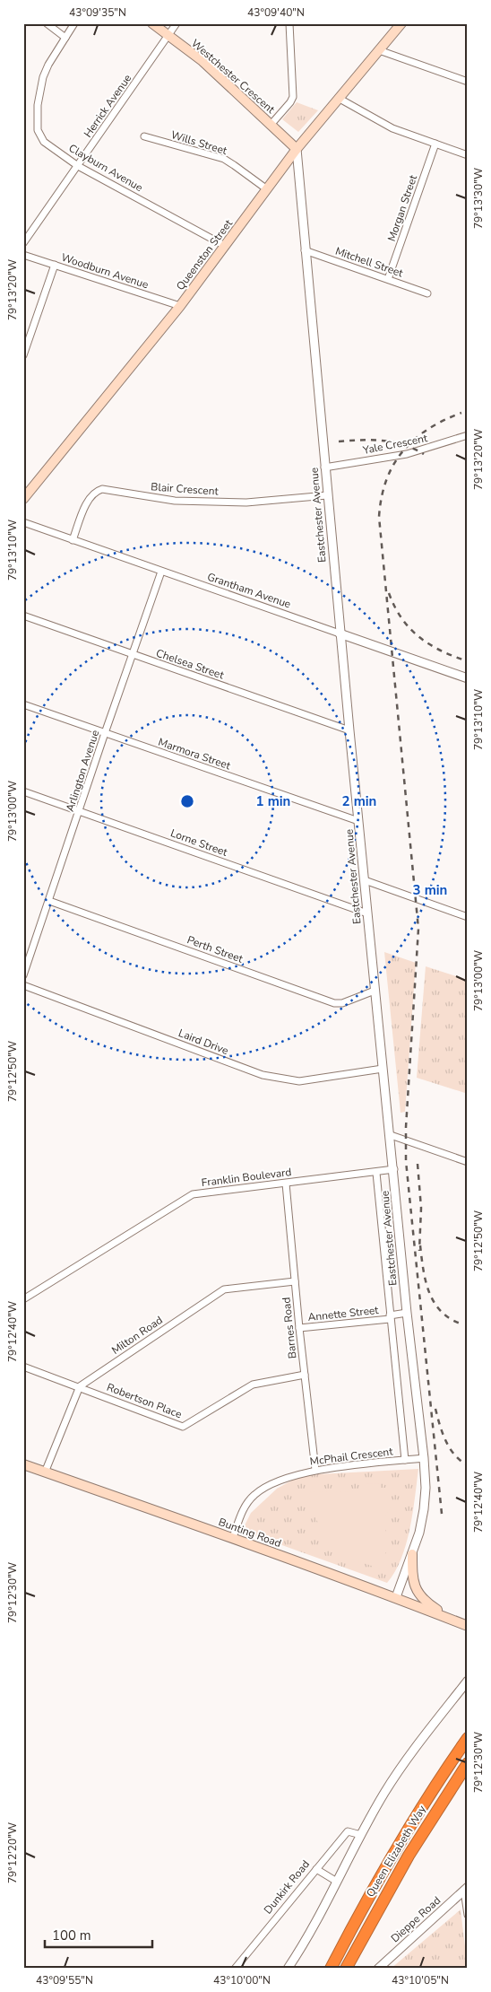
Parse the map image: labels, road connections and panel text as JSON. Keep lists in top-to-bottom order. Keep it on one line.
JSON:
{"streets":{"highway":["Queen Elizabeth Way"],"main road":["Westchester Crescent","Queenston Street","Bunting Road"],"street":["Herrick Avenue","Wills Street","Clayburn Avenue","Morgan Street","Mitchell Street","Woodburn Avenue","Yale Crescent","Blair Crescent","Eastchester Avenue","Grantham Avenue","Chelsea Street","Marmora Street","Arlington Avenue","Lorne Street","Perth Street","Laird Drive","Franklin Boulevard","Annette Street","Barnes Road","Milton Road","Robertson Place","McPhail Crescent","Dunkirk Road","Dieppe Road"]},"crossings":[["Westchester Crescent","Herrick Avenue"],["Westchester Crescent","Queenston Street"],["Westchester Crescent","Eastchester Avenue"],["Herrick Avenue","Clayburn Avenue"],["Wills Street","Queenston Street"],["Clayburn Avenue","Queenston Street"],["Morgan Street","Mitchell Street"],["Queenston Street","Woodburn Avenue"],["Queenston Street","Eastchester Avenue"],["Mitchell Street","Eastchester Avenue"],["Yale Crescent","Eastchester Avenue"],["Blair Crescent","Eastchester Avenue"],["Blair Crescent","Grantham Avenue"],["Eastchester Avenue","Grantham Avenue"],["Eastchester Avenue","Chelsea Street"],["Eastchester Avenue","Marmora Street"],["Eastchester Avenue","Lorne Street"],["Eastchester Avenue","Perth Street"],["Eastchester Avenue","Laird Drive"],["Eastchester Avenue","Franklin Boulevard"],["Eastchester Avenue","Annette Street"],["Eastchester Avenue","McPhail Crescent"],["Eastchester Avenue","Bunting Road"],["Grantham Avenue","Arlington Avenue"],["Chelsea Street","Arlington Avenue"],["Marmora Street","Arlington Avenue"],["Arlington Avenue","Lorne Street"],["Arlington Avenue","Perth Street"],["Franklin Boulevard","Barnes Road"],["Annette Street","Barnes Road"],["Barnes Road","Milton Road"],["Barnes Road","Robertson Place"],["Barnes Road","McPhail Crescent"],["Milton Road","Robertson Place"],["McPhail Crescent","Bunting Road"]],"scale_bar":"100 m","coordinates":["43°09'35\"N","43°09'40\"N","79°13'30\"W","79°13'20\"W","79°13'10\"W","79°13'00\"W","79°12'50\"W","79°12'40\"W","79°12'30\"W","79°12'20\"W","43°09'55\"N","43°10'00\"N","43°10'05\"N"],"rings":["1 min","2 min","3 min"]}
